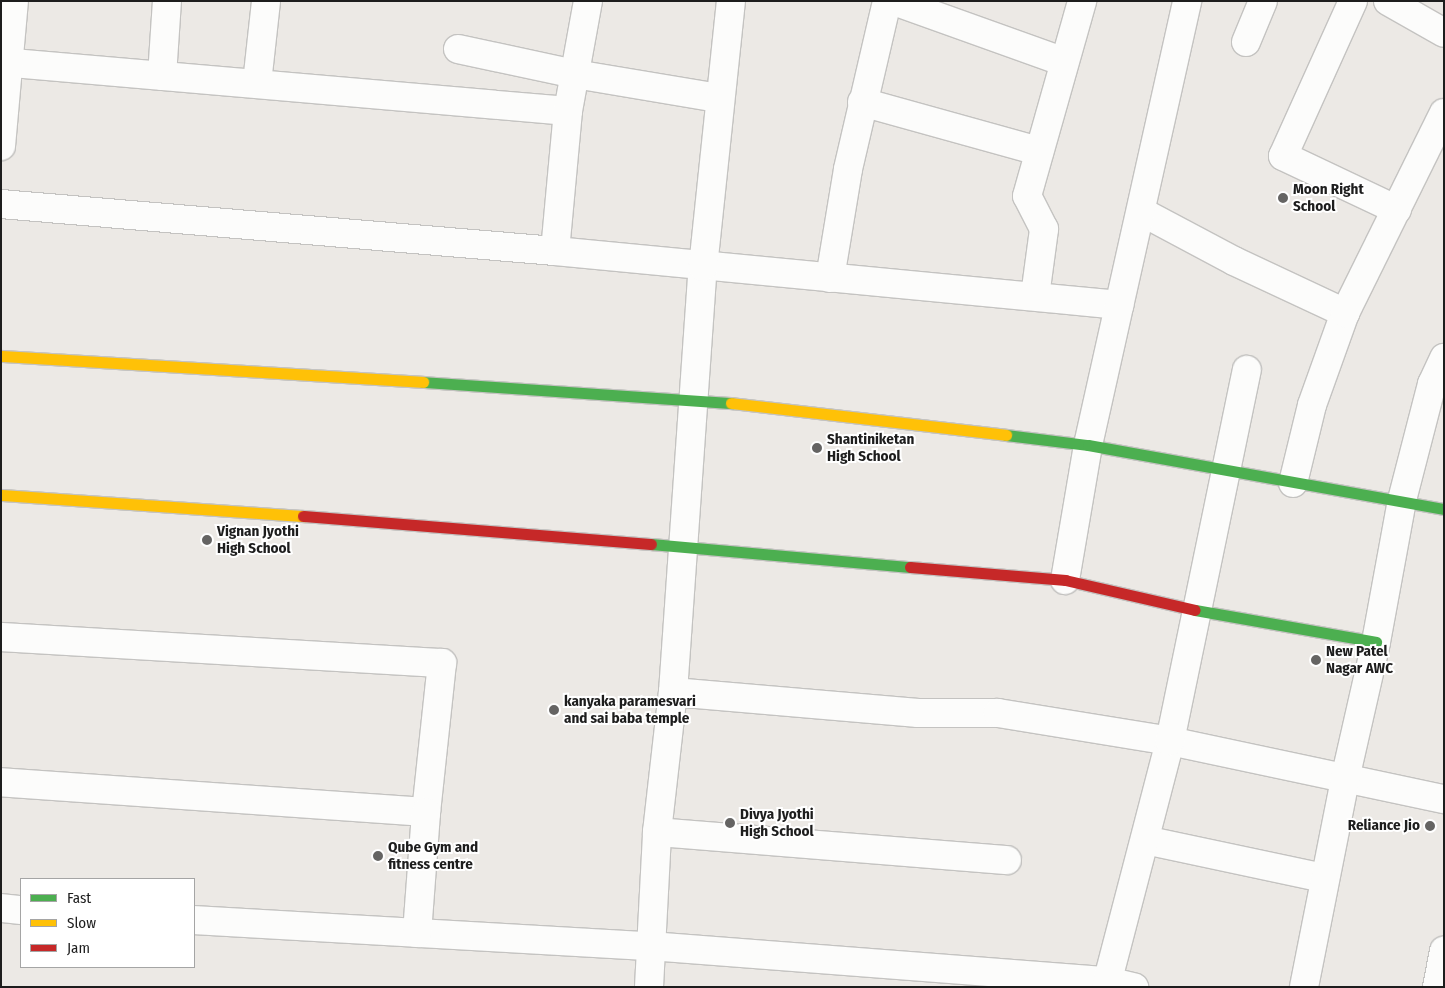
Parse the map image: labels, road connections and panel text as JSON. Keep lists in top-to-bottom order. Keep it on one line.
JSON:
{"places":["Moon Right School","Shantiniketan High School","Vignan Jyothi High School","New Patel Nagar AWC","kanyaka paramesvari and sai baba temple","Divya Jyothi High School","Reliance Jio","Qube Gym and fitness centre"],"legend":["Fast","Slow","Jam"]}
